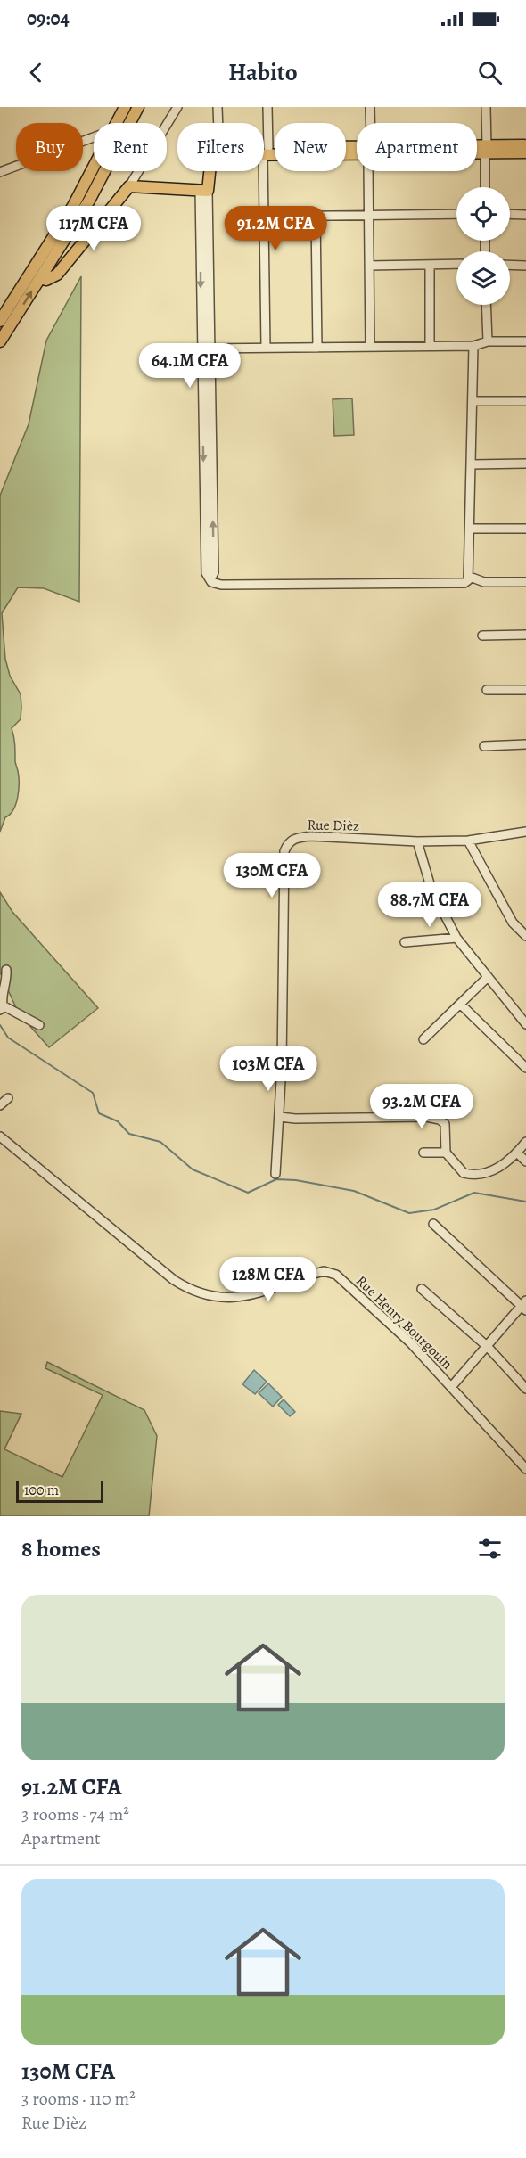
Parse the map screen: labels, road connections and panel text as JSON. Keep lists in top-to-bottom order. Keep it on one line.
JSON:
{"streets":{"street":["Rue Dièz","Rue Henry Bourgouin"]},"scale_bar":"100 m","page":{"status":"09:04","header":"Habito","chip":["Buy","Rent","Filters","New","Apartment"],"price":["117M CFA","91.2M CFA","64.1M CFA","130M CFA","88.7M CFA","103M CFA","93.2M CFA","128M CFA"],"scale":"100 m","heading":"8 homes","list":[{"name":"91.2M CFA","note":"3 rooms · 74 m² · Apartment"},{"name":"130M CFA","note":"3 rooms · 110 m² · Rue Dièz"}]}}
